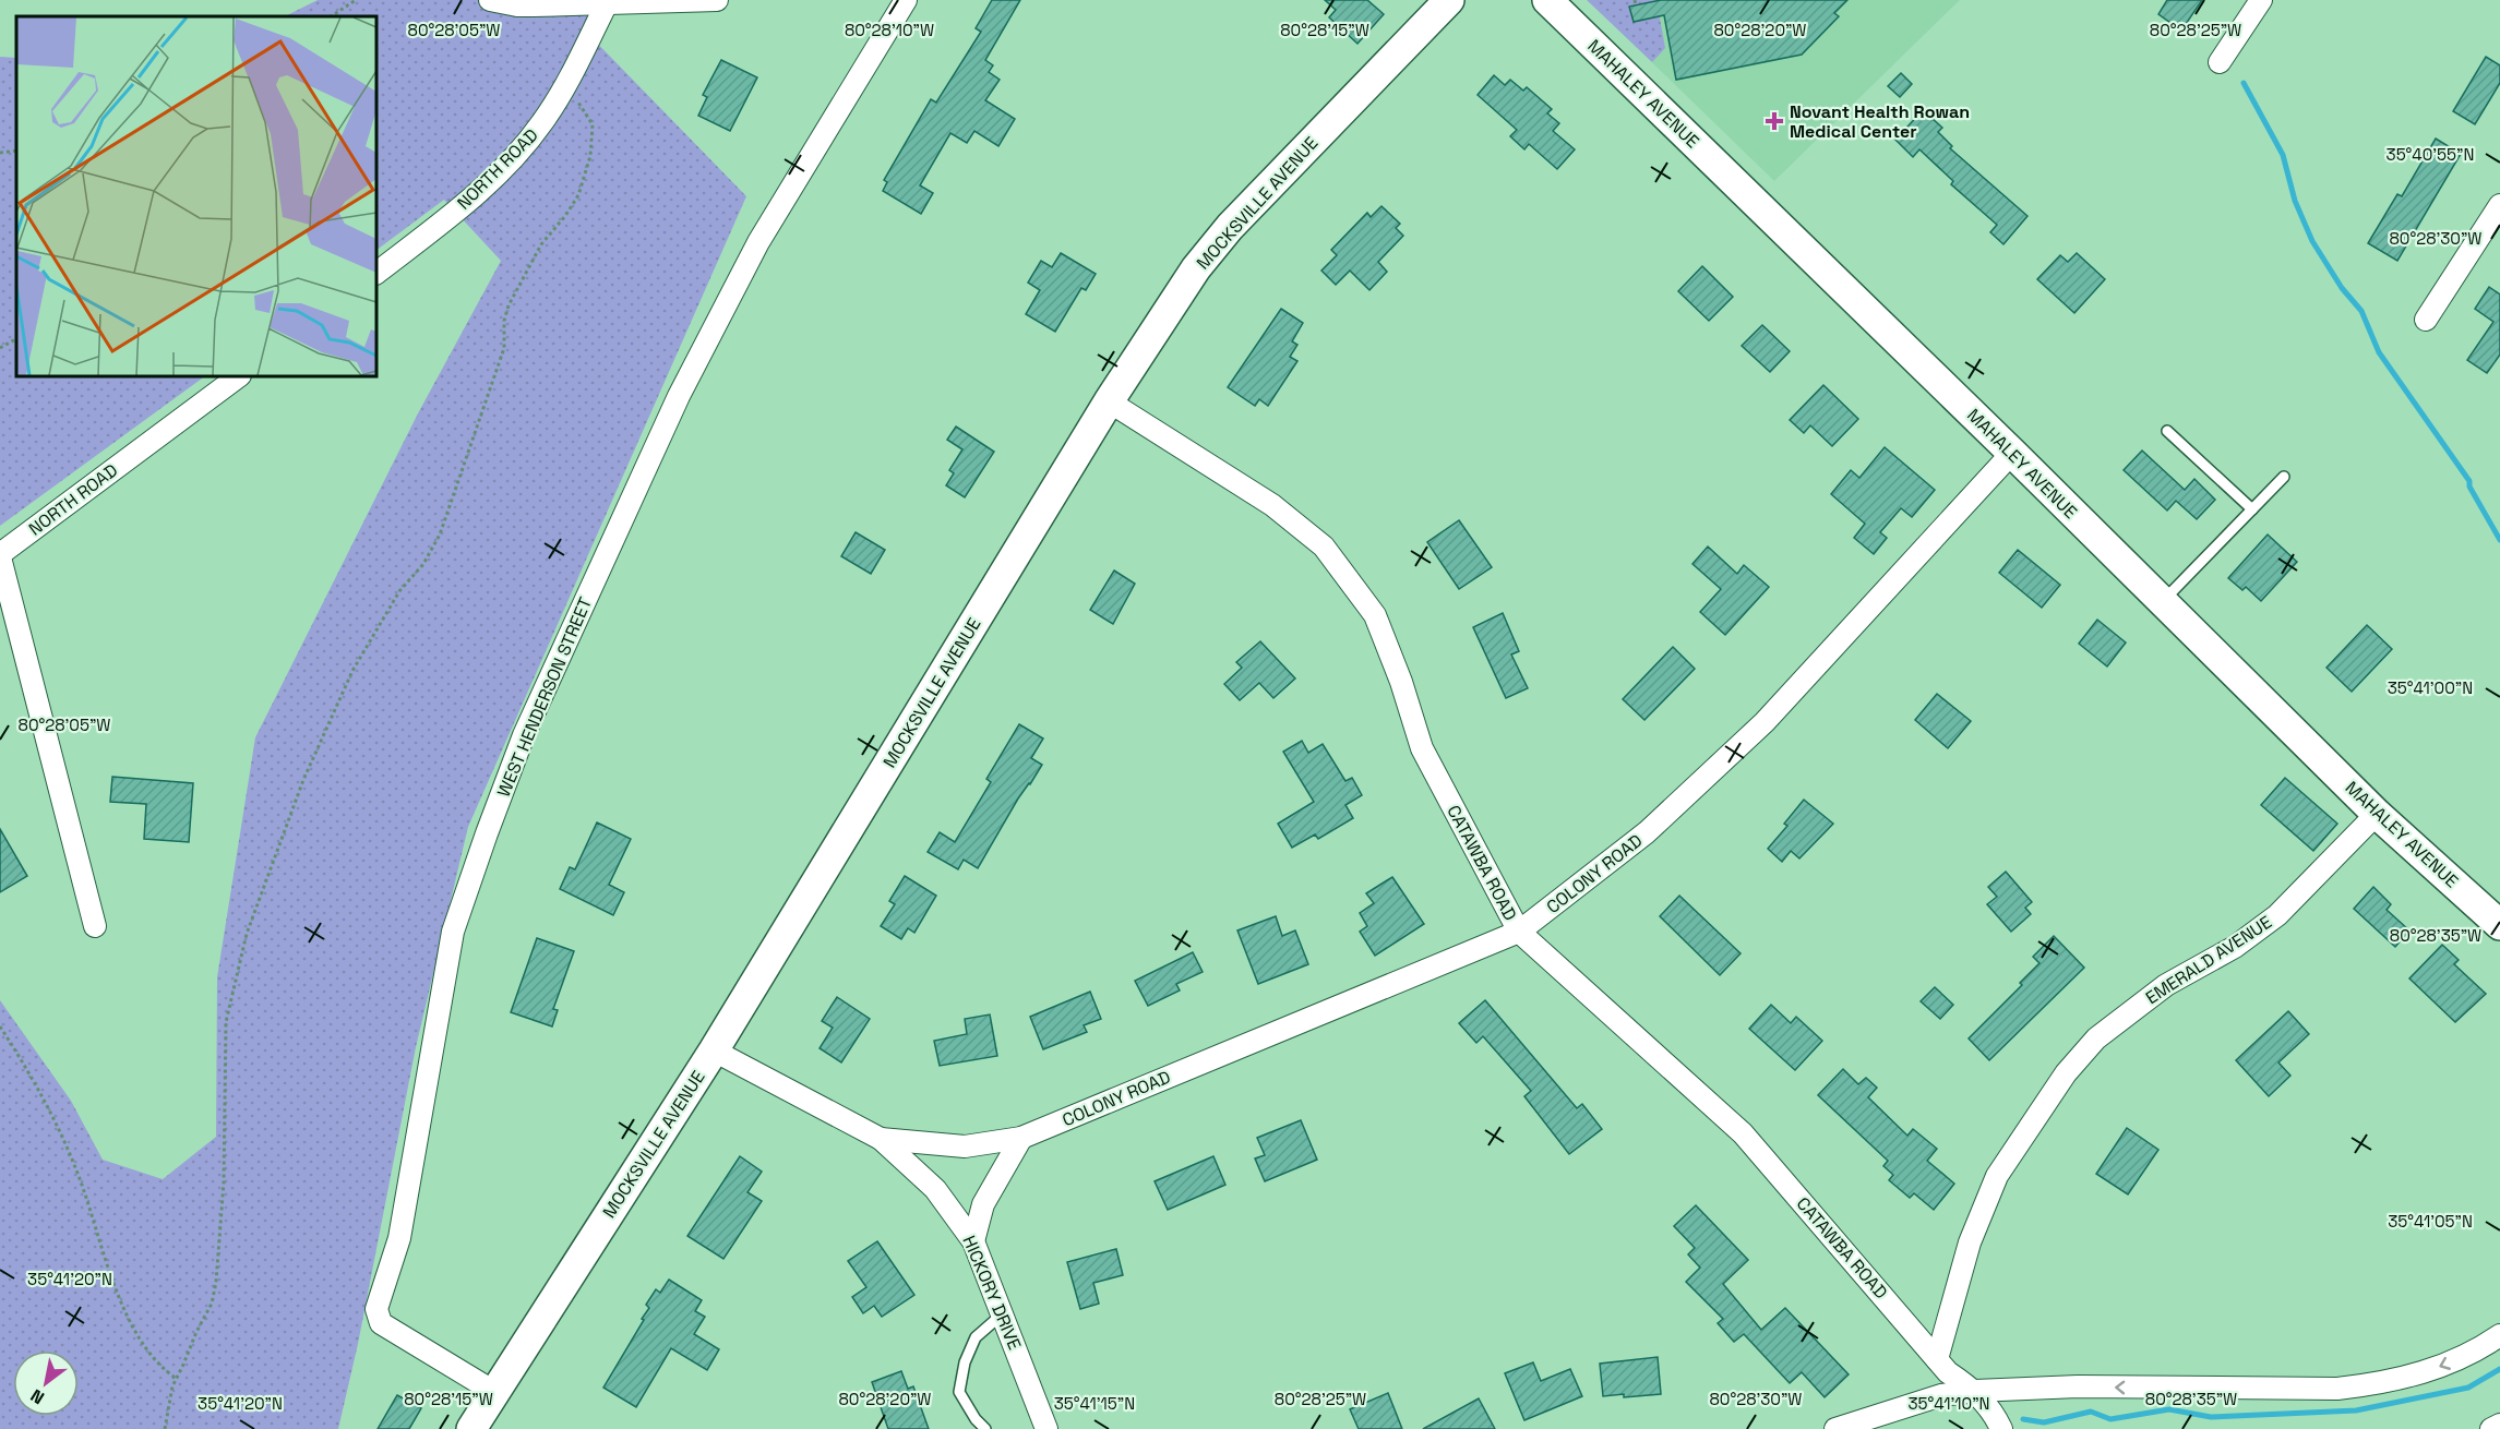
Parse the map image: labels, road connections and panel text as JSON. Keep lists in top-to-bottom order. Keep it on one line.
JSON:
{"streets":{"street":["MAHALEY AVENUE","NORTH ROAD","MOCKSVILLE AVENUE","WEST HENDERSON STREET","CATAWBA ROAD","COLONY ROAD","EMERALD AVENUE","HICKORY DRIVE"]},"crossings":[["MAHALEY AVENUE","COLONY ROAD"],["MAHALEY AVENUE","EMERALD AVENUE"],["MOCKSVILLE AVENUE","WEST HENDERSON STREET"],["MOCKSVILLE AVENUE","CATAWBA ROAD"],["MOCKSVILLE AVENUE","HICKORY DRIVE"],["CATAWBA ROAD","COLONY ROAD"],["CATAWBA ROAD","EMERALD AVENUE"],["COLONY ROAD","HICKORY DRIVE"]],"places":{"health":["Novant Health Rowan Medical Center"]},"north":"bottom left","coordinates":["80°28'05\"W","80°28'10\"W","80°28'15\"W","80°28'20\"W","80°28'25\"W","35°40'55\"N","80°28'30\"W","35°41'00\"N","80°28'35\"W","35°41'05\"N","35°41'20\"N","35°41'15\"N","35°41'10\"N"]}
